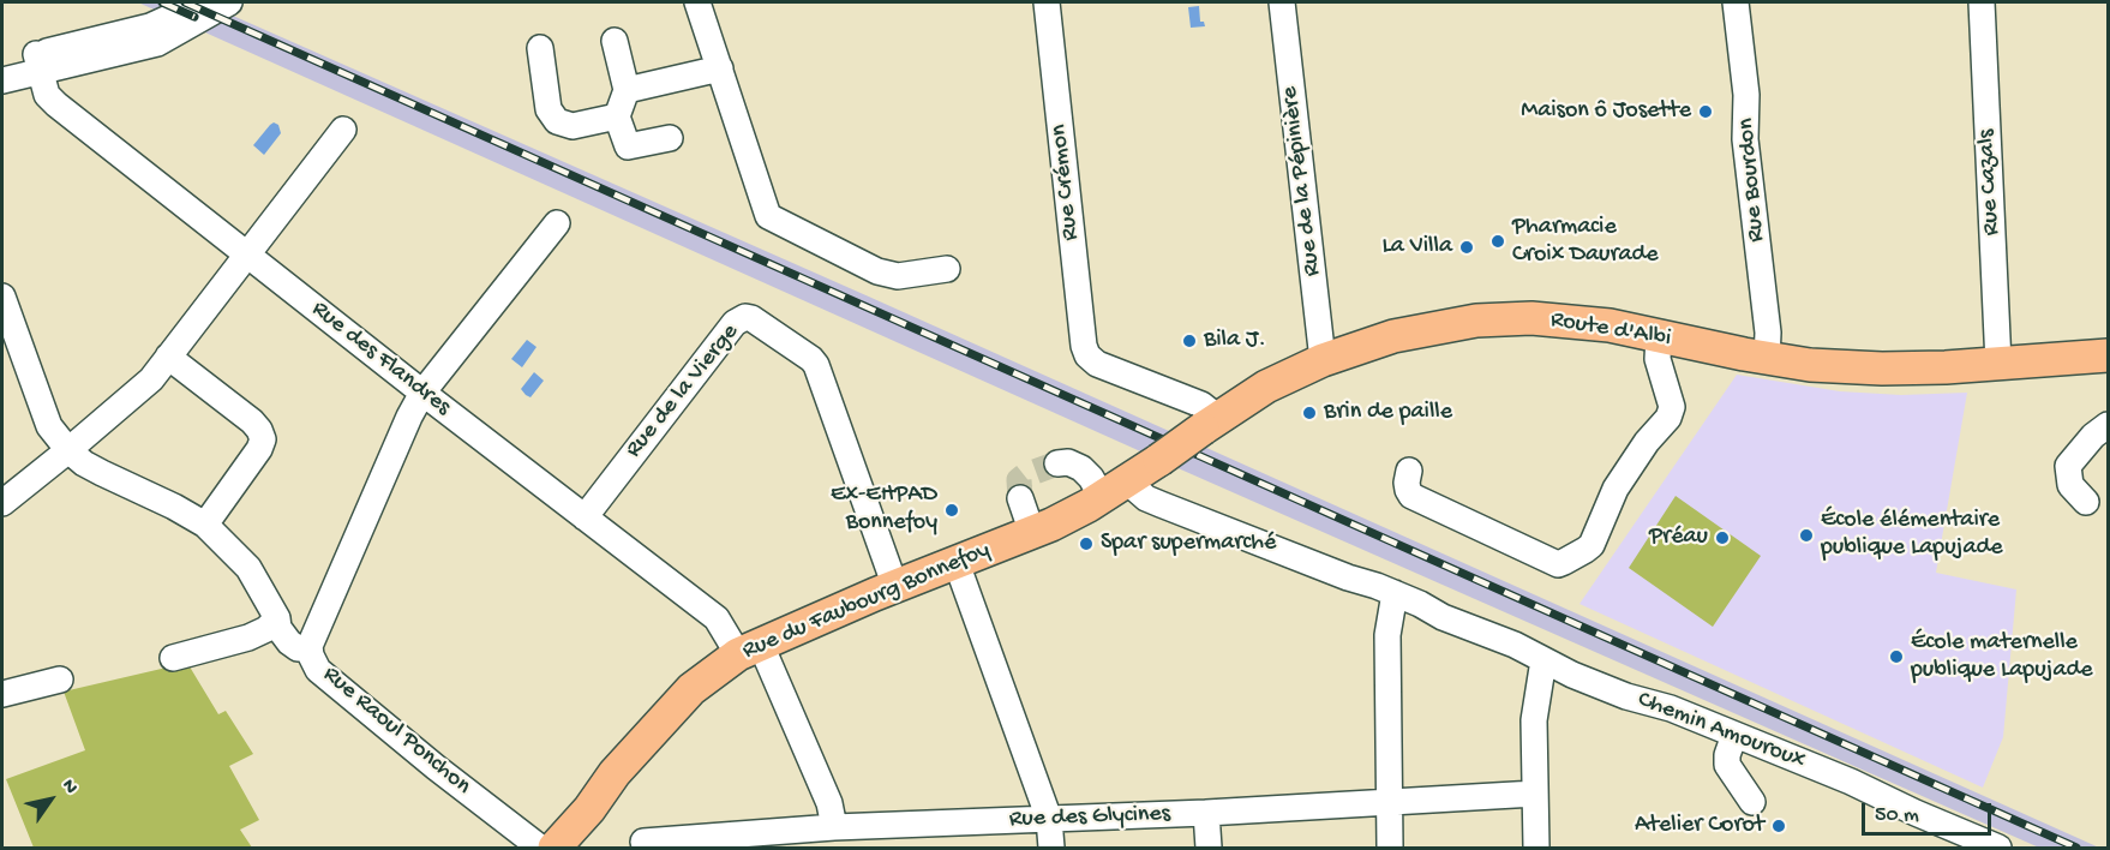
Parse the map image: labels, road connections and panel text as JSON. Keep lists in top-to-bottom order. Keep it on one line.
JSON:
{"streets":{"main road":["Route d'Albi","Rue du Faubourg Bonnefoy"],"street":["Rue Bourdon","Rue de la Pépinière","Rue Crémon","Rue Cazals","Rue des Flandres","Rue de la Vierge","Rue Raoul Ponchon","Chemin Amouroux","Rue des Glycines"]},"crossings":[["Rue Bourdon","Route d'Albi"],["Rue de la Pépinière","Route d'Albi"],["Rue Crémon","Route d'Albi"],["Rue Cazals","Route d'Albi"],["Route d'Albi","Rue du Faubourg Bonnefoy"],["Route d'Albi","Chemin Amouroux"],["Rue des Flandres","Rue de la Vierge"],["Rue des Flandres","Rue du Faubourg Bonnefoy"],["Rue des Flandres","Rue Raoul Ponchon"],["Rue des Flandres","Rue des Glycines"],["Rue de la Vierge","Rue du Faubourg Bonnefoy"],["Rue du Faubourg Bonnefoy","Rue Raoul Ponchon"],["Rue du Faubourg Bonnefoy","Chemin Amouroux"]],"places":["Maison ô Josette","Pharmacie Croix Daurade","La Villa","Bila J.","Brin de paille","Ex-EHPAD Bonnefoy","École élémentaire publique Lapujade","Préau","Spar supermarché","École maternelle publique Lapujade","Atelier Corot"],"scale_bar":"50 m","north":"top right"}
